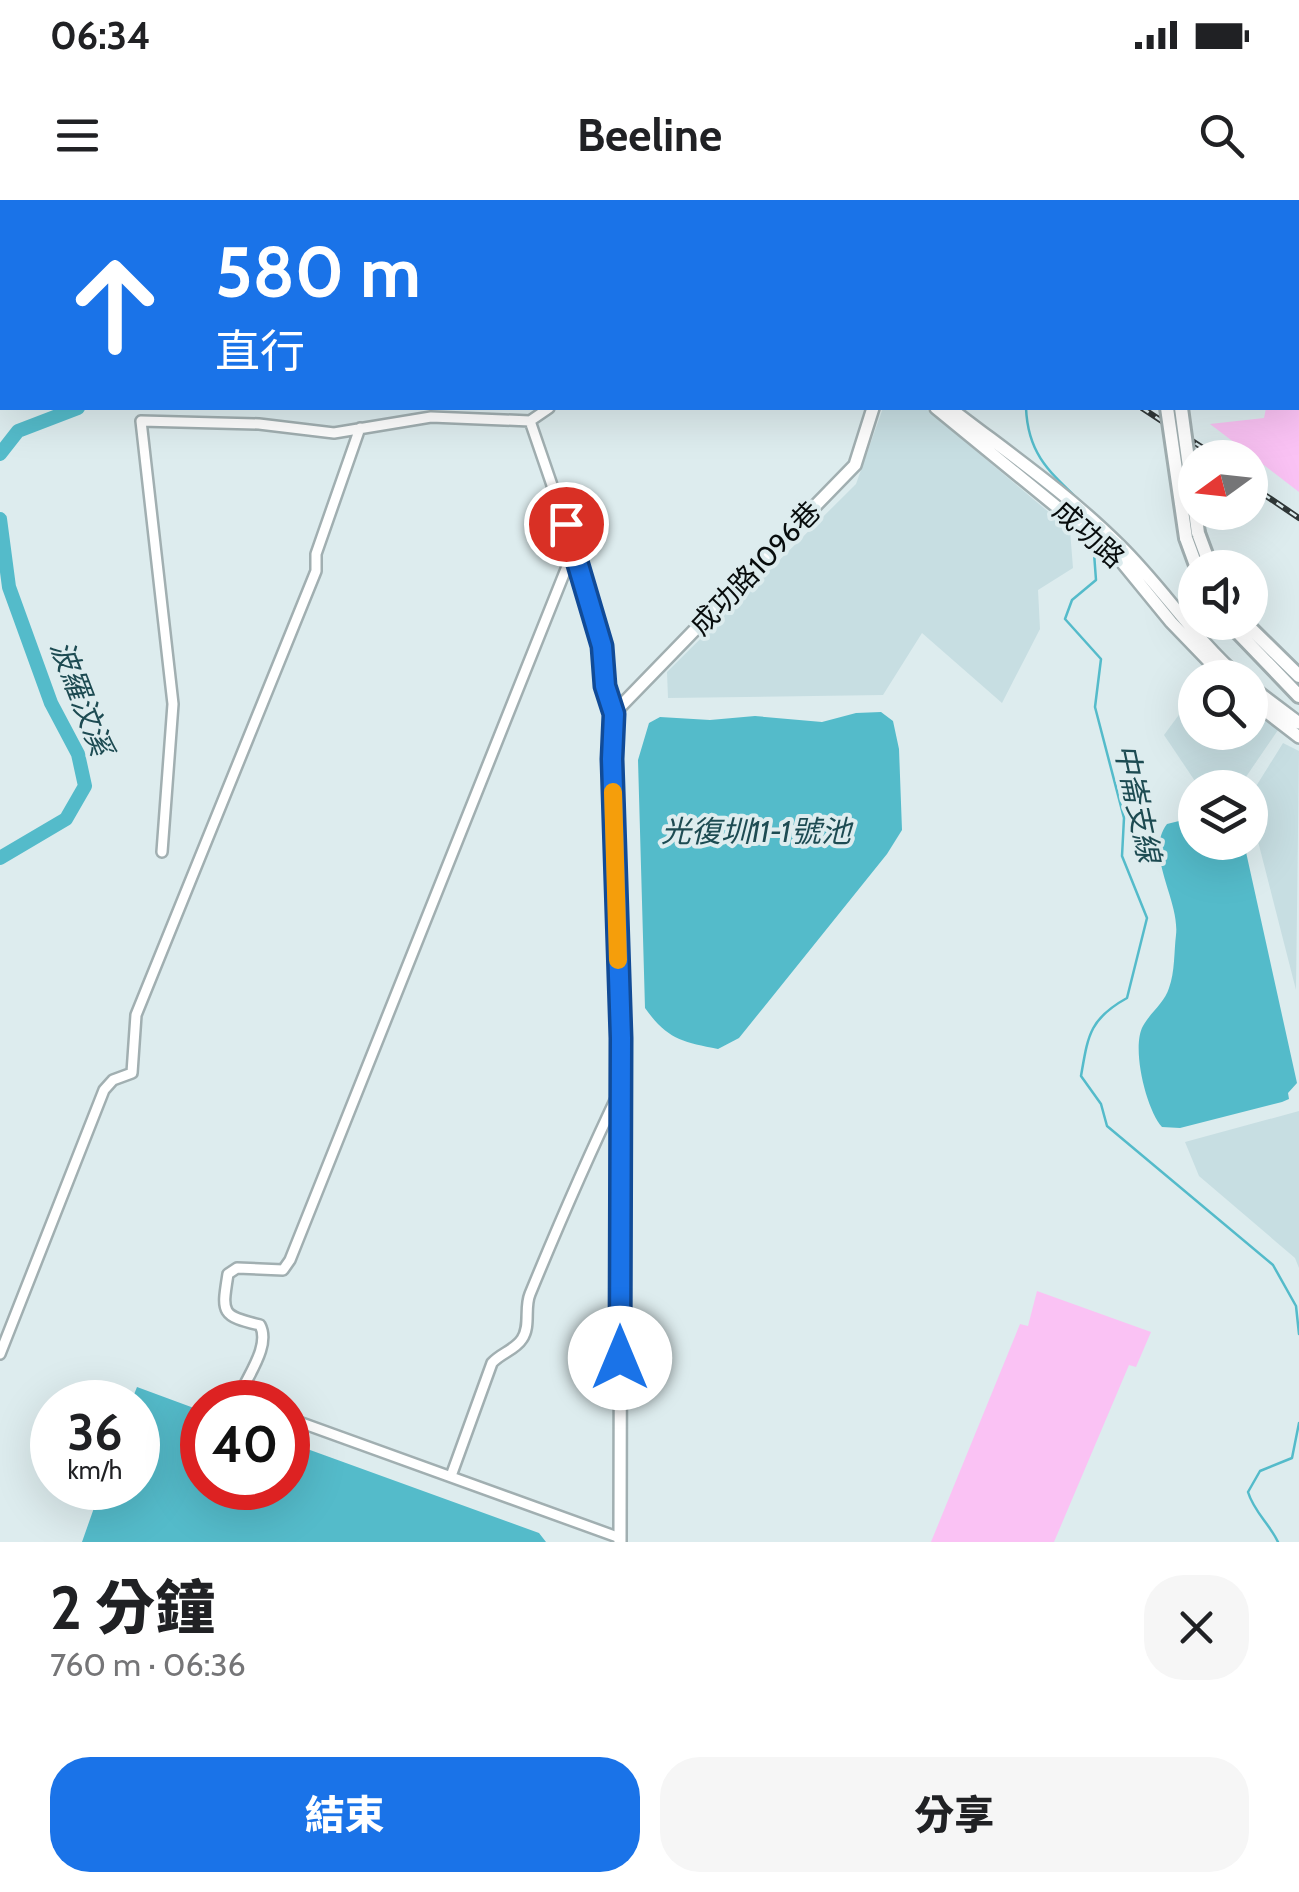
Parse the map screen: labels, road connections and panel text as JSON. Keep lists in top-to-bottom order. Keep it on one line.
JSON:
{"streets":{"street":["成功路","成功路1096巷"]},"water":["波羅汶溪","中崙支線","光復圳11-1號池"],"north":"left","page":{"status":"06:34","header":"Beeline","turn":["580 m","直行"],"speed":"36 km/h","limit":"40","heading":["2 分鐘","760 m · 06:36"],"buttons":["結束","分享"]}}
